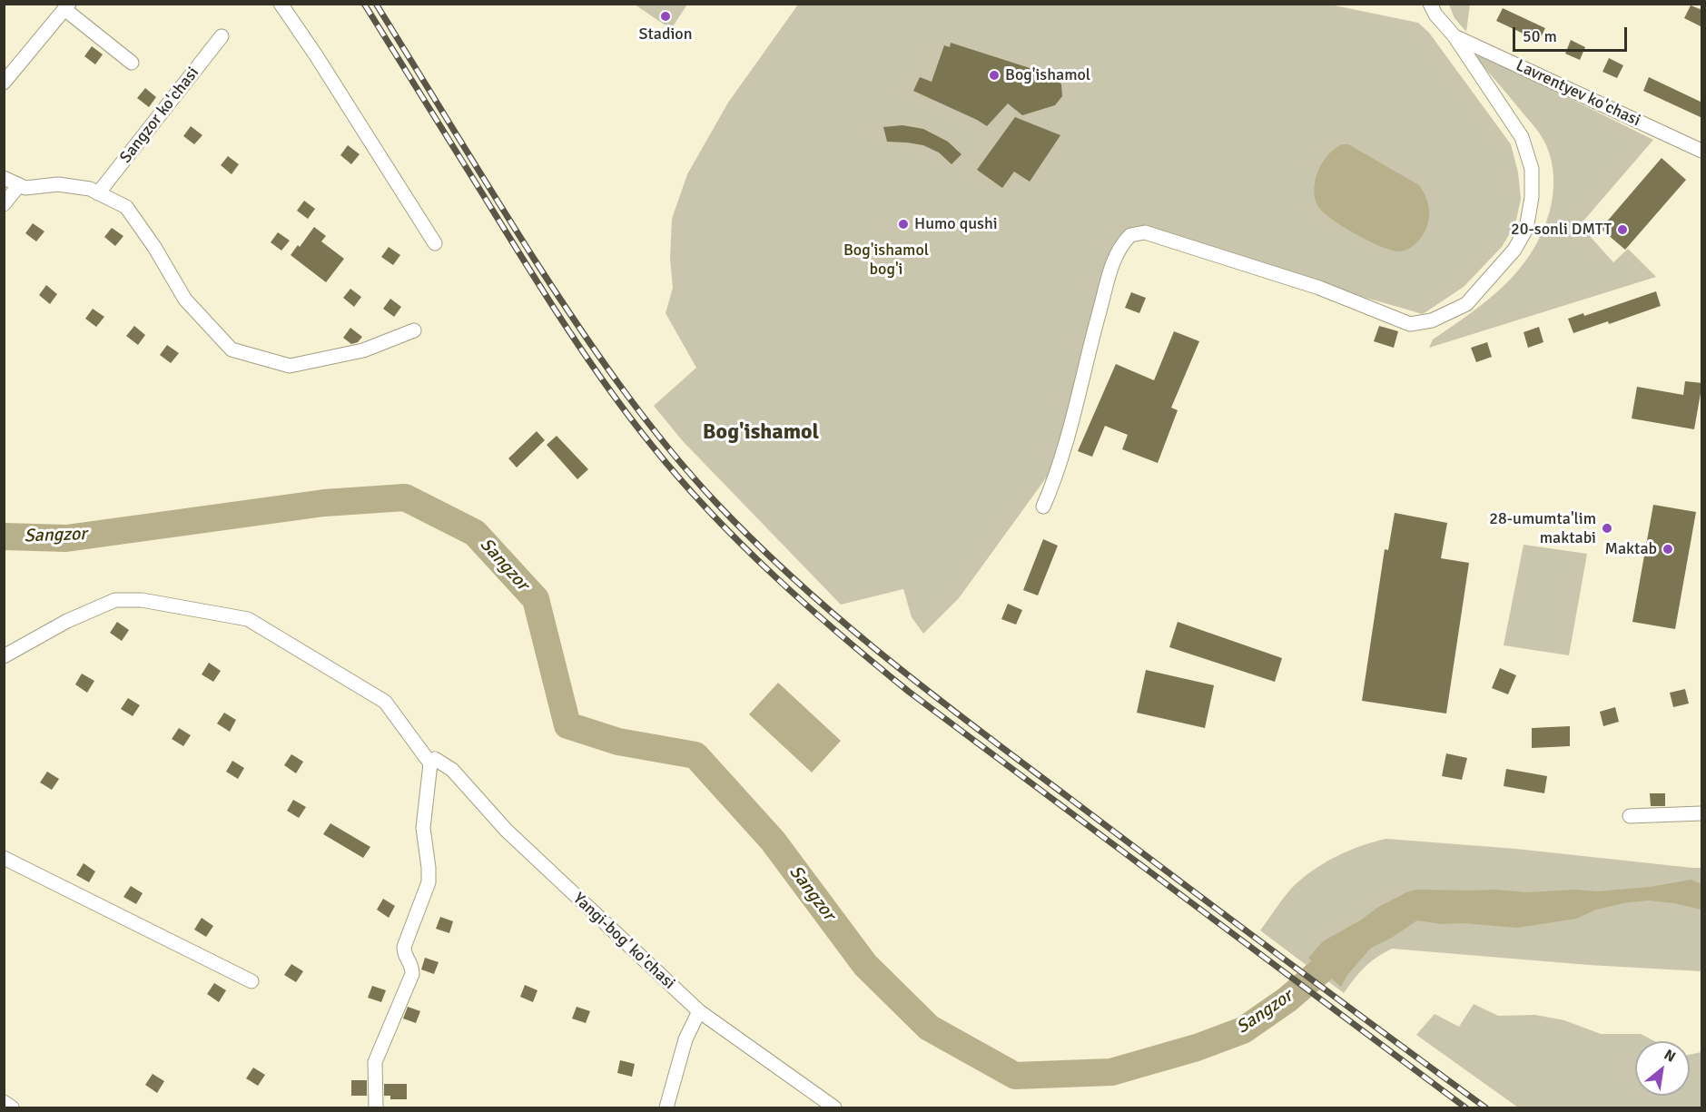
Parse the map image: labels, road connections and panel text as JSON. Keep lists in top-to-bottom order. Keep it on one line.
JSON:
{"streets":{"street":["Lavrentyev ko'chasi","Sangzor ko'chasi","Yangi-bog' ko'chasi"]},"districts":["Bog'ishamol"],"water":["Sangzor"],"parks":["Bog'ishamol bog'i"],"places":["Stadion","Bog'ishamol","Humo qushi","20-sonli DMTT","28-umumta'lim maktabi","Maktab"],"scale_bar":"50 m","north":"top right"}
